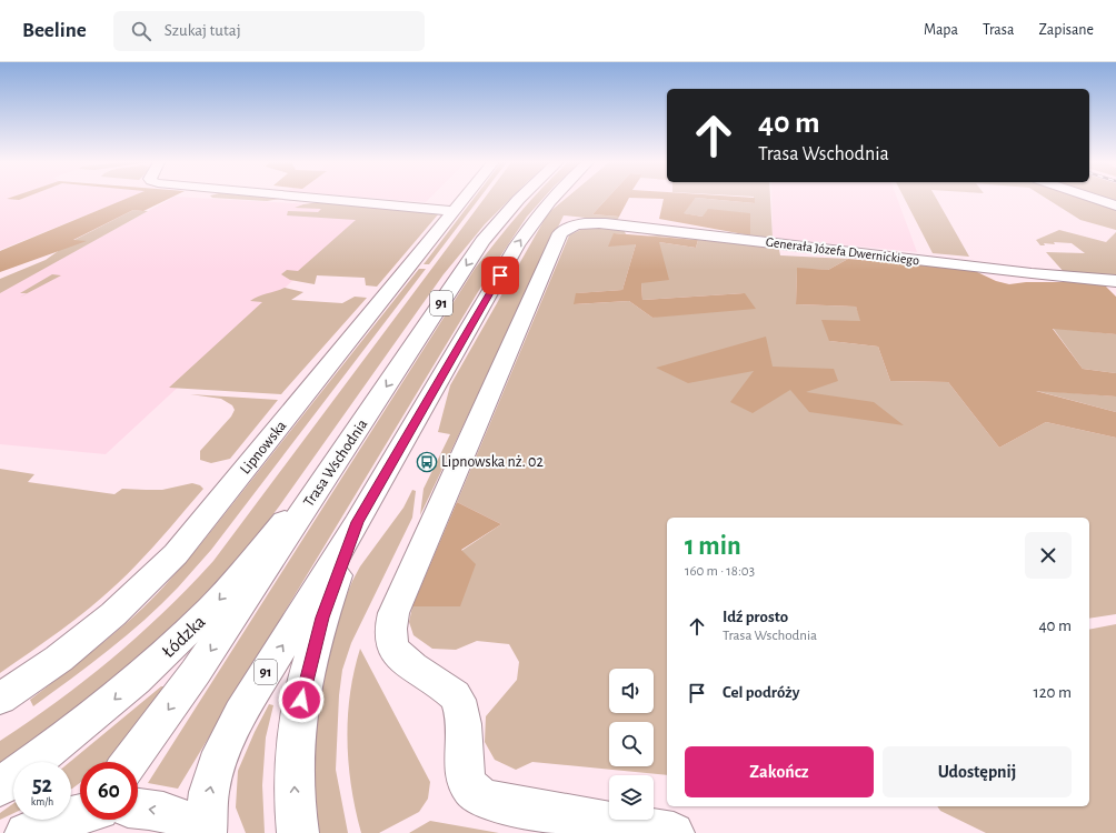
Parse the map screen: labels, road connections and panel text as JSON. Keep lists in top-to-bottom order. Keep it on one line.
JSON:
{"streets":{"street":["Generała Józefa Dwernickiego","91","Lipnowska","Trasa Wschodnia","Łódzka"]},"crossings":[["Trasa Wschodnia","Łódzka"]],"places":{"bus stop":["Lipnowska nż. 02"]},"page":{"header":"Beeline","search":"Szukaj tutaj","nav":["Mapa","Trasa","Zapisane"],"turn":["40 m","Trasa Wschodnia"],"heading":["1 min","160 m · 18:03"],"list":[{"name":"Idź prosto","note":"Trasa Wschodnia","value":"40 m"},{"name":"Cel podróży","value":"120 m"}],"buttons":["Zakończ","Udostępnij"],"speed":"52 km/h","limit":"60"}}
